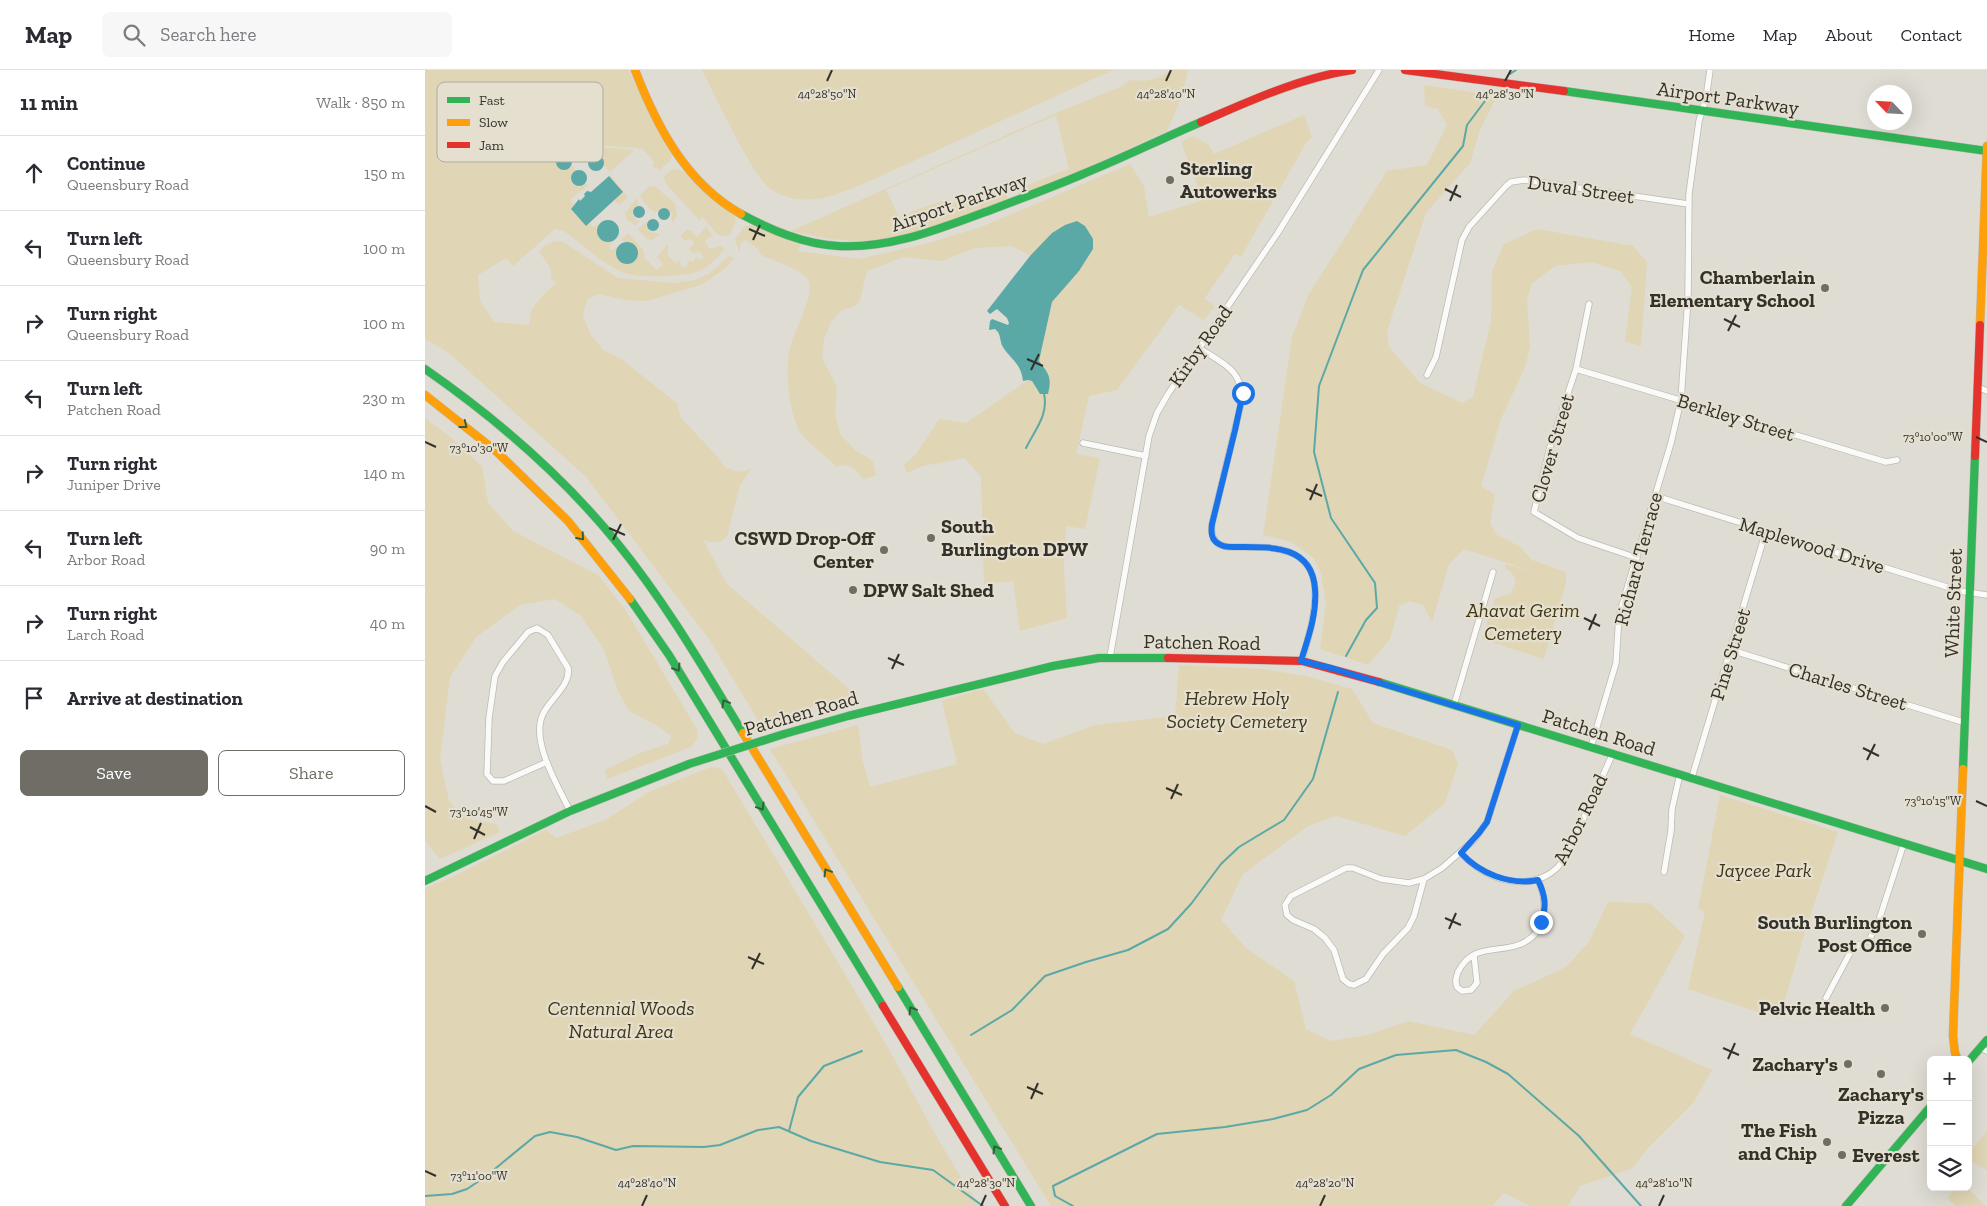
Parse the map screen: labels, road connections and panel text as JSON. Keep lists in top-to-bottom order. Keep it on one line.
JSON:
{"streets":{"main road":["Airport Parkway","White Street","Patchen Road"],"street":["Duval Street","Kirby Road","Berkley Street","Clover Street","Maplewood Drive","Richard Terrace","Pine Street","Charles Street","Arbor Road"]},"crossings":[["Airport Parkway","Richard Terrace"],["Airport Parkway","White Street"],["Duval Street","Richard Terrace"],["Kirby Road","Patchen Road"],["Berkley Street","Clover Street"],["Berkley Street","Richard Terrace"],["Clover Street","Richard Terrace"],["Maplewood Drive","Richard Terrace"],["Maplewood Drive","White Street"],["Maplewood Drive","Pine Street"],["Richard Terrace","Patchen Road"],["White Street","Patchen Road"],["White Street","Charles Street"],["Patchen Road","Pine Street"],["Patchen Road","Arbor Road"],["Pine Street","Charles Street"]],"parks":["Ahavat Gerim Cemetery","Hebrew Holy Society Cemetery","Jaycee Park","Centennial Woods Natural Area"],"places":["Sterling Autowerks","Chamberlain Elementary School","South Burlington DPW","CSWD Drop-Off Center","DPW Salt Shed","South Burlington Post Office","Pelvic Health","Zachary's","Zachary's Pizza","The Fish and Chip","Everest"],"legend":["Fast","Slow","Jam"],"north":"top left","page":{"header":"Map","search":"Search here","nav":["Home","Map","About","Contact"],"heading":["11 min","Walk · 850 m"],"list":[["Continue","Queensbury Road","150 m"],["Turn left","Queensbury Road","100 m"],["Turn right","Queensbury Road","100 m"],["Turn left","Patchen Road","230 m"],["Turn right","Juniper Drive","140 m"],["Turn left","Arbor Road","90 m"],["Turn right","Larch Road","40 m"],"Arrive at destination"],"buttons":["Save","Share"],"map_buttons":["+","−"]},"coordinates":["44°28'50\"N","44°28'40\"N","44°28'30\"N","73°10'00\"W","73°10'30\"W","73°10'15\"W","73°10'45\"W","73°11'00\"W","44°28'20\"N","44°28'10\"N"]}
